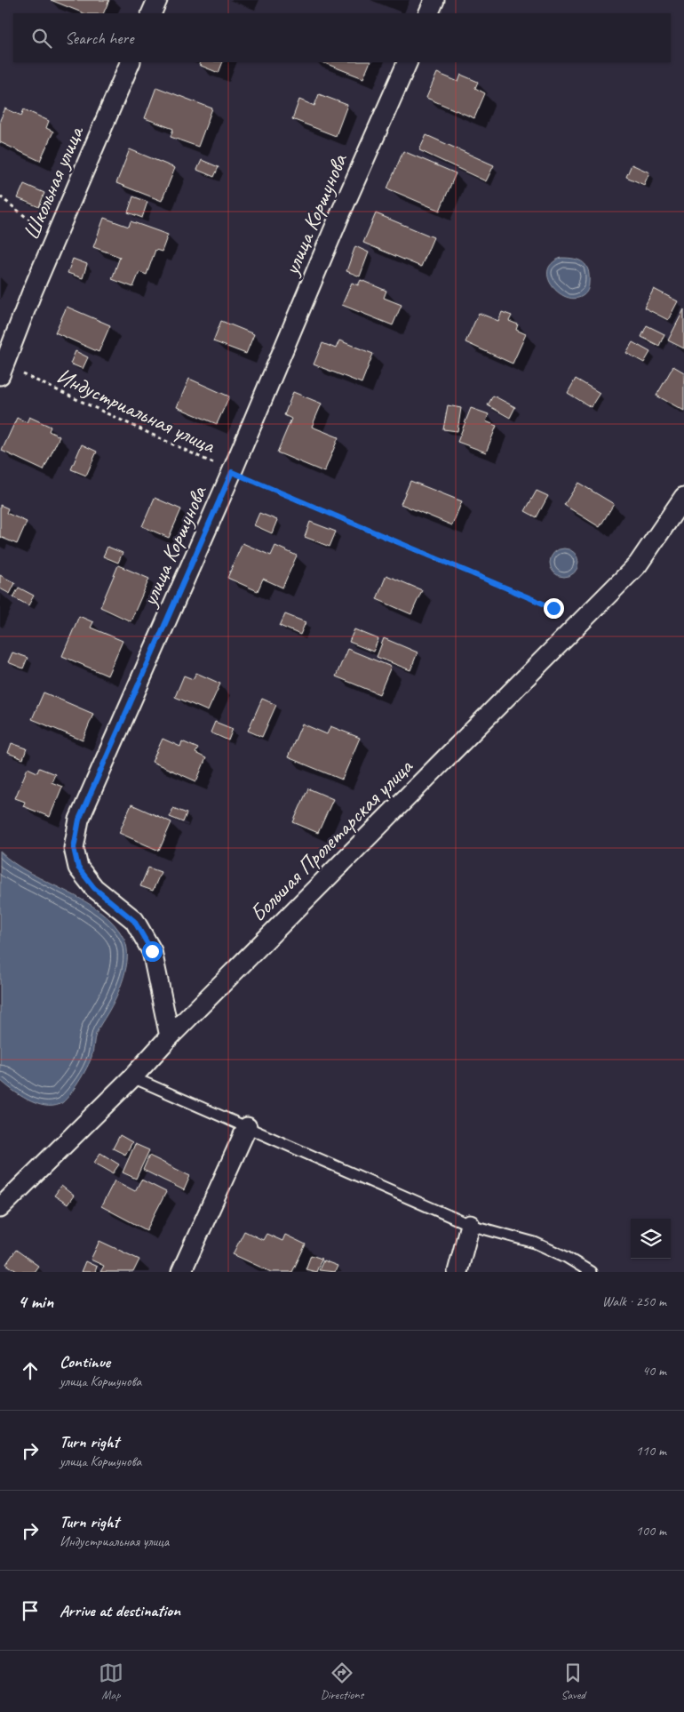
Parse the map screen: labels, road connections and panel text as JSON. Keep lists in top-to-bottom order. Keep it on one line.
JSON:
{"streets":{"street":["Школьная улица","улица Коршунова","Большая Пролетарская улица"],"path":["Индустриальная улица"]},"crossings":[["Школьная улица","Индустриальная улица"],["улица Коршунова","Индустриальная улица"],["улица Коршунова","Большая Пролетарская улица"]],"page":{"search":"Search here","heading":["4 min","Walk · 250 m"],"list":[["Continue","улица Коршунова","40 m"],["Turn right","улица Коршунова","110 m"],["Turn right","Индустриальная улица","100 m"],"Arrive at destination"],"nav":["Map","Directions","Saved"]}}
